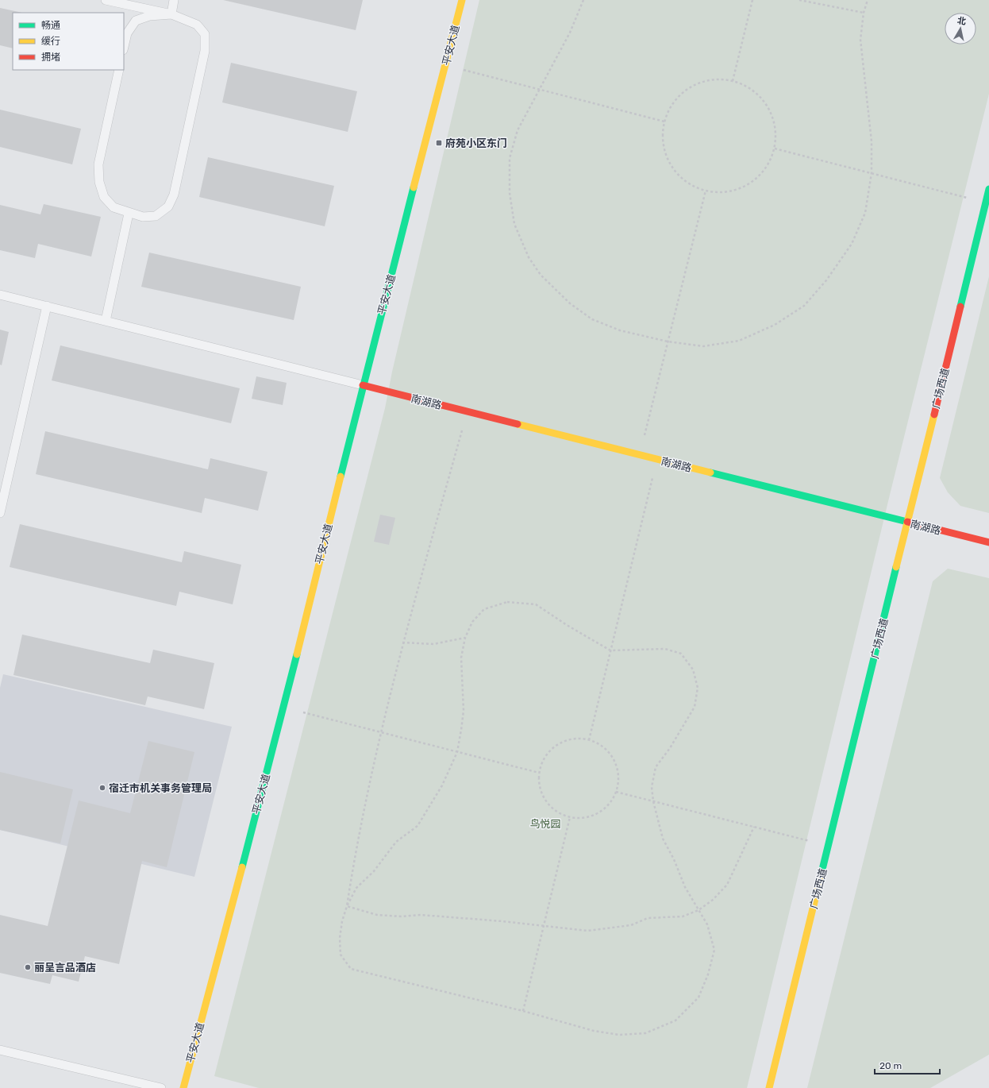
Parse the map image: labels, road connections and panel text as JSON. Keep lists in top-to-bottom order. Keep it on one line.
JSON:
{"streets":{"street":["平安大道","广场西道","南湖路"]},"crossings":[["平安大道","南湖路"],["广场西道","南湖路"]],"parks":["鸟悦园"],"places":{"transit":["府苑小区东门"],"other":["宿迁市机关事务管理局","丽呈言品酒店"]},"legend":["畅通","缓行","拥堵"],"scale_bar":"20 m","north":"top"}
